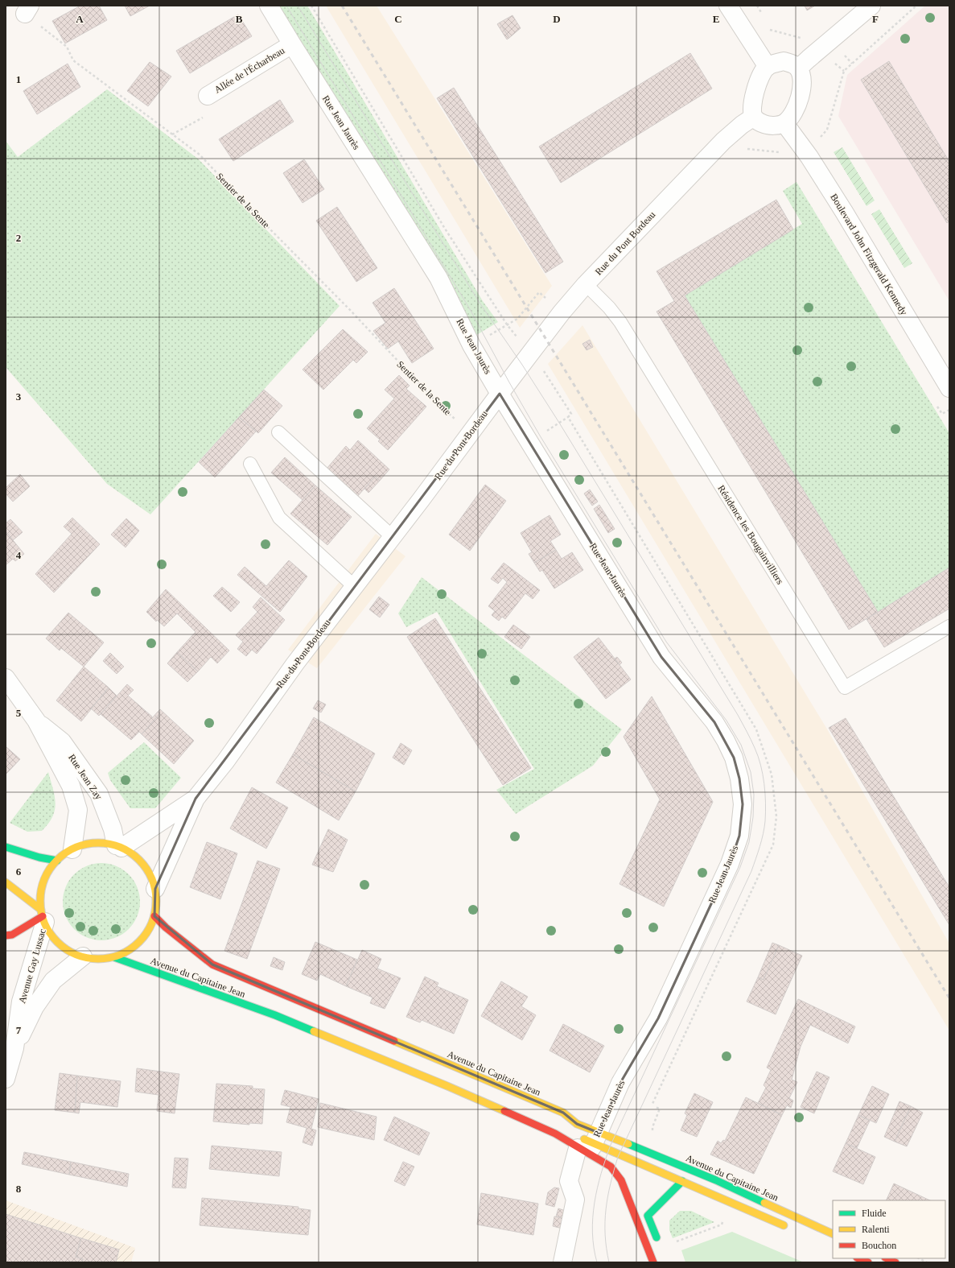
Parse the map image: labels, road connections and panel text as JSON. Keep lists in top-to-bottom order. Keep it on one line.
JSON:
{"streets":{"main road":["Avenue du Capitaine Jean"],"street":["Allée de l'Écharbeau","Rue Jean Jaurès","Rue du Pont Bordeau","Boulevard John Fitzgerald Kennedy","Rue Jean Zay","Avenue Gay Lussac"],"lane":["Résidence les Bougainvilliers"],"path":["Sentier de la Sente"]},"crossings":[["Allée de l'Écharbeau","Rue Jean Jaurès"],["Rue Jean Jaurès","Rue du Pont Bordeau"],["Rue Jean Jaurès","Avenue du Capitaine Jean"],["Rue du Pont Bordeau","Boulevard John Fitzgerald Kennedy"],["Rue du Pont Bordeau","Résidence les Bougainvilliers"],["Rue du Pont Bordeau","Rue Jean Zay"]],"legend":["Fluide","Ralenti","Bouchon"],"grid":{"columns":["A","B","C","D","E","F"],"rows":["1","2","3","4","5","6","7","8"]}}
